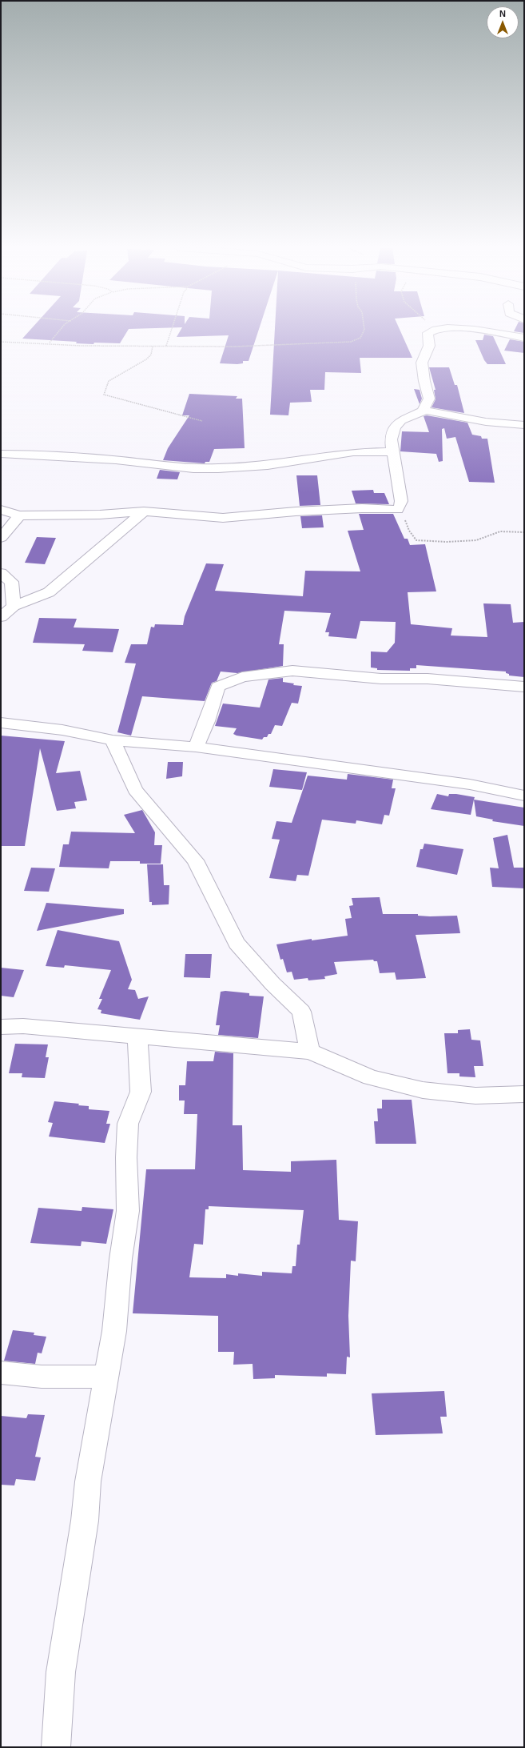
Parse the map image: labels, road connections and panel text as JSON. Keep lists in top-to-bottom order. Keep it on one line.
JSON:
{"north":"top"}
